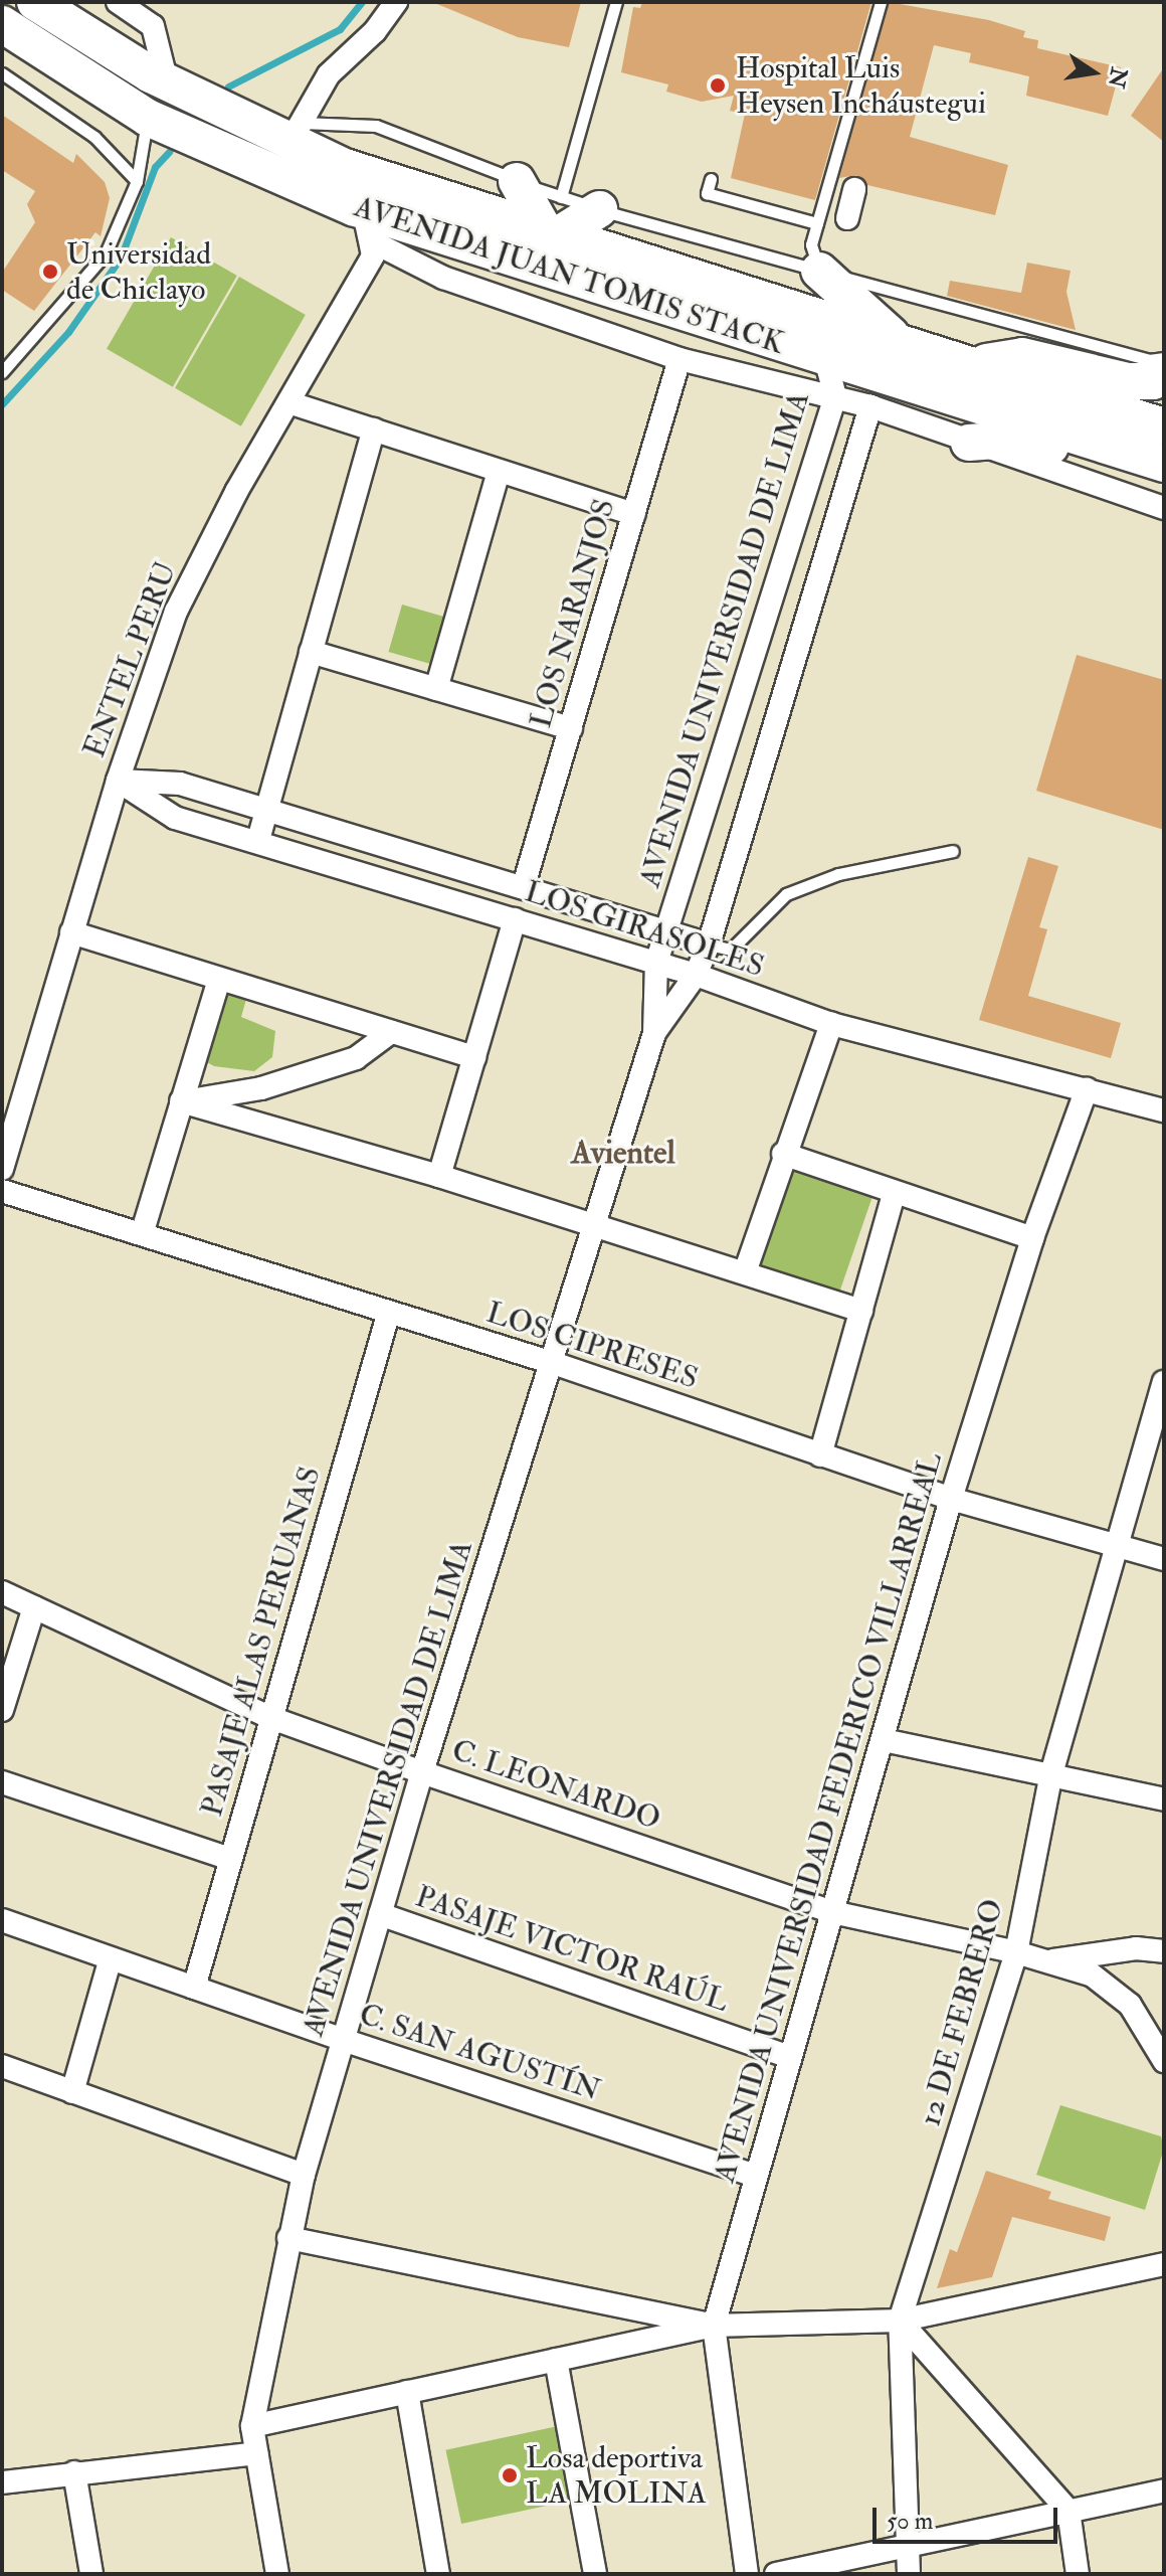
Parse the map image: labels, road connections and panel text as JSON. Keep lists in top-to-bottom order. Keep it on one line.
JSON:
{"streets":{"main road":["AVENIDA JUAN TOMIS STACK"],"street":["LOS NARANJOS","AVENIDA UNIVERSIDAD DE LIMA","ENTEL PERU","LOS GIRASOLES","LOS CIPRESES","PASAJE ALAS PERUANAS","C. LEONARDO","AVENIDA UNIVERSIDAD FEDERICO VILLARREAL","PASAJE VICTOR RAÚL","12 DE FEBRERO","C. SAN AGUSTÍN"]},"crossings":[["AVENIDA JUAN TOMIS STACK","LOS NARANJOS"],["AVENIDA JUAN TOMIS STACK","AVENIDA UNIVERSIDAD DE LIMA"],["AVENIDA JUAN TOMIS STACK","ENTEL PERU"],["AVENIDA UNIVERSIDAD DE LIMA","LOS GIRASOLES"],["AVENIDA UNIVERSIDAD DE LIMA","LOS CIPRESES"],["AVENIDA UNIVERSIDAD DE LIMA","C. LEONARDO"],["AVENIDA UNIVERSIDAD DE LIMA","PASAJE VICTOR RAÚL"],["AVENIDA UNIVERSIDAD DE LIMA","C. SAN AGUSTÍN"],["ENTEL PERU","LOS GIRASOLES"],["LOS GIRASOLES","AVENIDA UNIVERSIDAD FEDERICO VILLARREAL"],["LOS CIPRESES","PASAJE ALAS PERUANAS"],["LOS CIPRESES","AVENIDA UNIVERSIDAD FEDERICO VILLARREAL"],["LOS CIPRESES","12 DE FEBRERO"],["PASAJE ALAS PERUANAS","C. LEONARDO"],["PASAJE ALAS PERUANAS","C. SAN AGUSTÍN"],["C. LEONARDO","AVENIDA UNIVERSIDAD FEDERICO VILLARREAL"],["C. LEONARDO","12 DE FEBRERO"],["AVENIDA UNIVERSIDAD FEDERICO VILLARREAL","PASAJE VICTOR RAÚL"],["AVENIDA UNIVERSIDAD FEDERICO VILLARREAL","C. SAN AGUSTÍN"]],"districts":["Avientel"],"places":["Hospital Luis Heysen Incháustegui","Universidad de Chiclayo","Losa deportiva LA MOLINA"],"scale_bar":"50 m","north":"right"}
